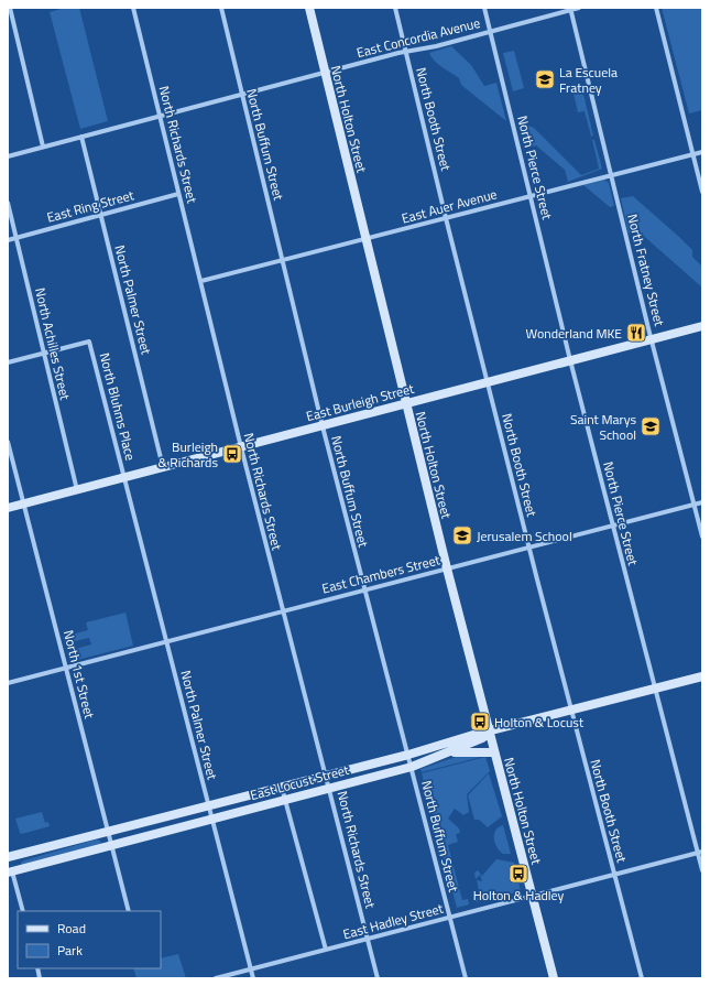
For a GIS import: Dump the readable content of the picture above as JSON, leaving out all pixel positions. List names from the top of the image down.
{
  "streets": {
    "main road": ["North Holton Street", "East Burleigh Street", "East Locust Street"],
    "street": [
      "East Concordia Avenue",
      "North Booth Street",
      "North Richards Street",
      "North Buffum Street",
      "North Pierce Street",
      "East Ring Street",
      "East Auer Avenue",
      "North Fratney Street",
      "North Palmer Street",
      "North Achilles Street",
      "North Bluhms Place",
      "East Chambers Street",
      "North 1st Street",
      "East Hadley Street"
    ]
  },
  "crossings": [
    ["East Concordia Avenue", "North Holton Street"],
    ["East Concordia Avenue", "North Booth Street"],
    ["East Concordia Avenue", "North Richards Street"],
    ["East Concordia Avenue", "North Buffum Street"],
    ["East Concordia Avenue", "North Pierce Street"],
    ["East Concordia Avenue", "North Fratney Street"],
    ["East Concordia Avenue", "North Palmer Street"],
    ["North Holton Street", "East Auer Avenue"],
    ["North Holton Street", "East Burleigh Street"],
    ["North Holton Street", "East Chambers Street"],
    ["North Holton Street", "East Locust Street"],
    ["North Holton Street", "East Hadley Street"],
    ["North Booth Street", "East Auer Avenue"],
    ["North Booth Street", "East Burleigh Street"],
    ["North Booth Street", "East Chambers Street"],
    ["North Booth Street", "East Locust Street"],
    ["North Booth Street", "East Hadley Street"],
    ["North Richards Street", "East Ring Street"],
    ["North Richards Street", "East Auer Avenue"],
    ["North Richards Street", "East Burleigh Street"],
    ["North Richards Street", "East Chambers Street"],
    ["North Richards Street", "East Locust Street"],
    ["North Richards Street", "East Hadley Street"],
    ["North Buffum Street", "East Auer Avenue"],
    ["North Buffum Street", "East Burleigh Street"],
    ["North Buffum Street", "East Chambers Street"],
    ["North Buffum Street", "East Locust Street"],
    ["North Buffum Street", "East Hadley Street"],
    ["North Pierce Street", "East Auer Avenue"],
    ["North Pierce Street", "East Burleigh Street"],
    ["North Pierce Street", "East Chambers Street"],
    ["North Pierce Street", "East Locust Street"],
    ["North Pierce Street", "East Hadley Street"],
    ["East Ring Street", "North Palmer Street"],
    ["East Ring Street", "North Achilles Street"],
    ["East Auer Avenue", "North Fratney Street"],
    ["North Fratney Street", "East Burleigh Street"],
    ["North Fratney Street", "East Chambers Street"],
    ["North Palmer Street", "East Burleigh Street"],
    ["North Palmer Street", "North Bluhms Place"],
    ["North Palmer Street", "East Chambers Street"],
    ["North Palmer Street", "East Locust Street"],
    ["North Palmer Street", "East Hadley Street"],
    ["North Achilles Street", "East Burleigh Street"],
    ["North Achilles Street", "North Bluhms Place"],
    ["East Burleigh Street", "North Bluhms Place"],
    ["East Burleigh Street", "North 1st Street"],
    ["East Chambers Street", "North 1st Street"],
    ["North 1st Street", "East Locust Street"]
  ],
  "places": {
    "school or university": ["La Escuela Fratney", "Saint Marys School", "Jerusalem School"],
    "restaurant": ["Wonderland MKE"],
    "bus stop": ["Burleigh & Richards", "Holton & Locust", "Holton & Hadley"]
  },
  "legend": ["Road", "Park"]
}
